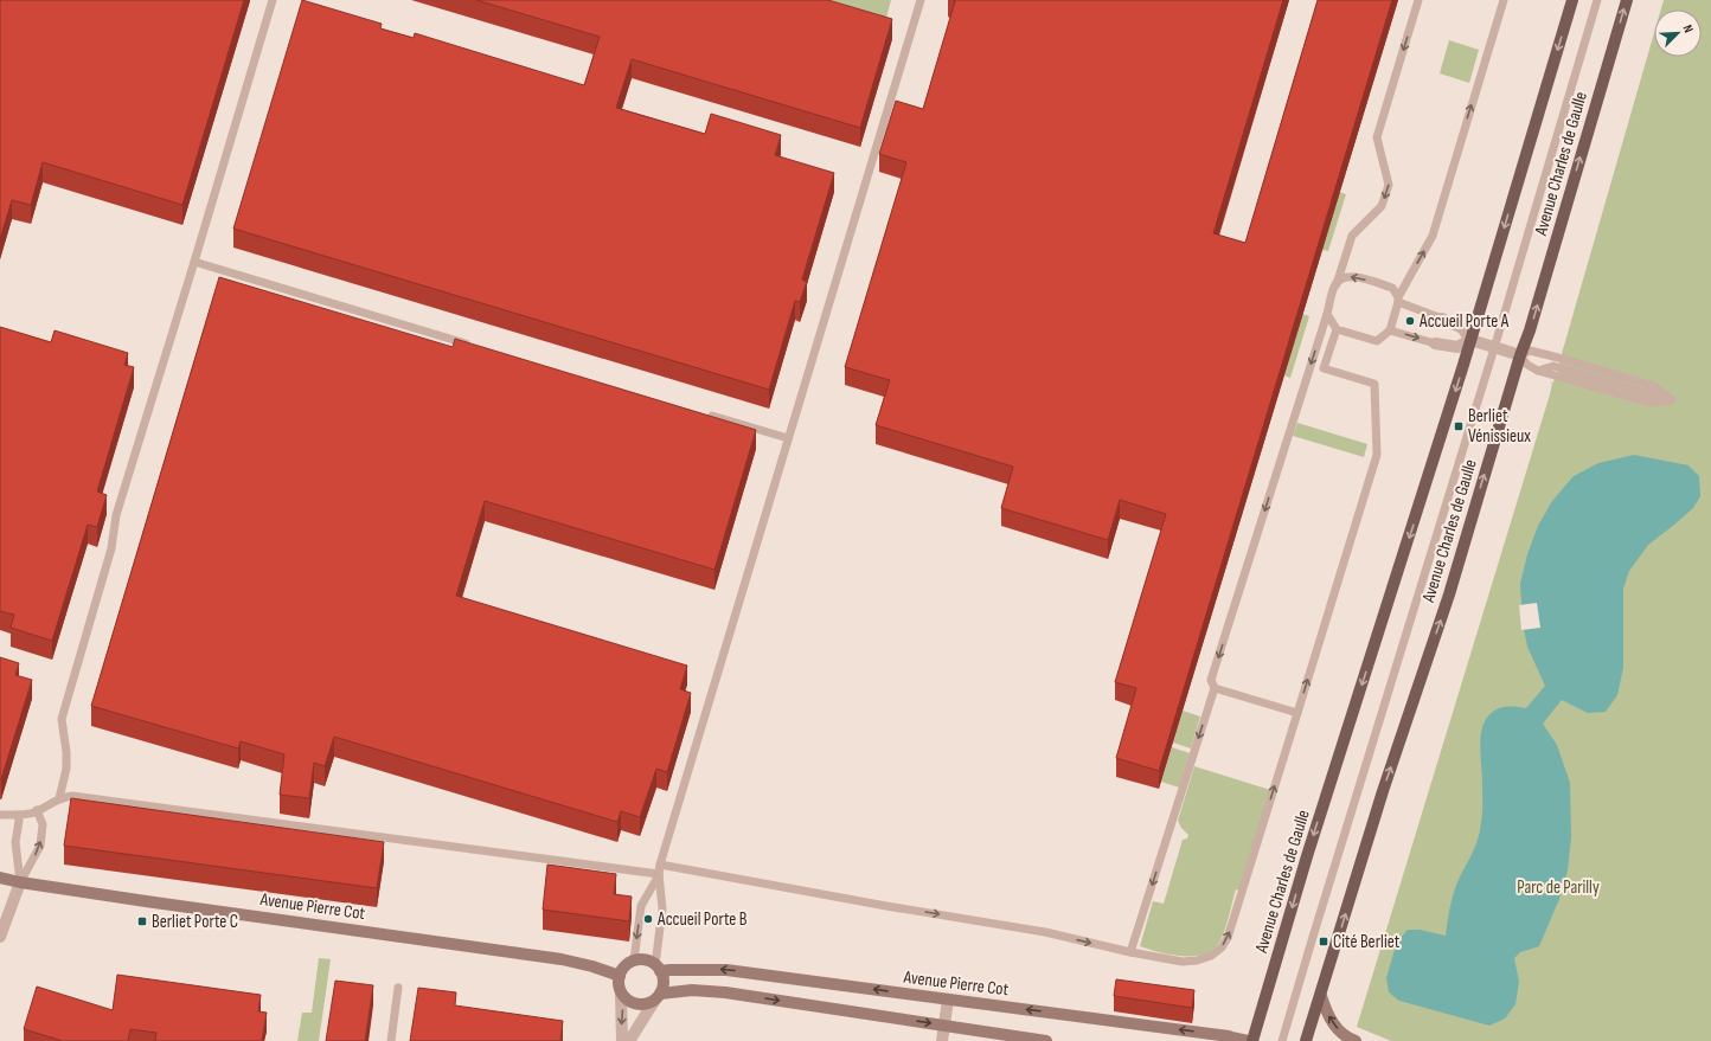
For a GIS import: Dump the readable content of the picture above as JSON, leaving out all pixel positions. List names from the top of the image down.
{
  "streets": {
    "main road": ["Avenue Charles de Gaulle"],
    "street": ["Avenue Pierre Cot"]
  },
  "parks": ["Parc de Parilly"],
  "places": {
    "other": ["Accueil Porte A", "Accueil Porte B"],
    "transit": ["Berliet Vénissieux", "Berliet Porte C", "Cité Berliet"]
  },
  "north": "top right"
}
